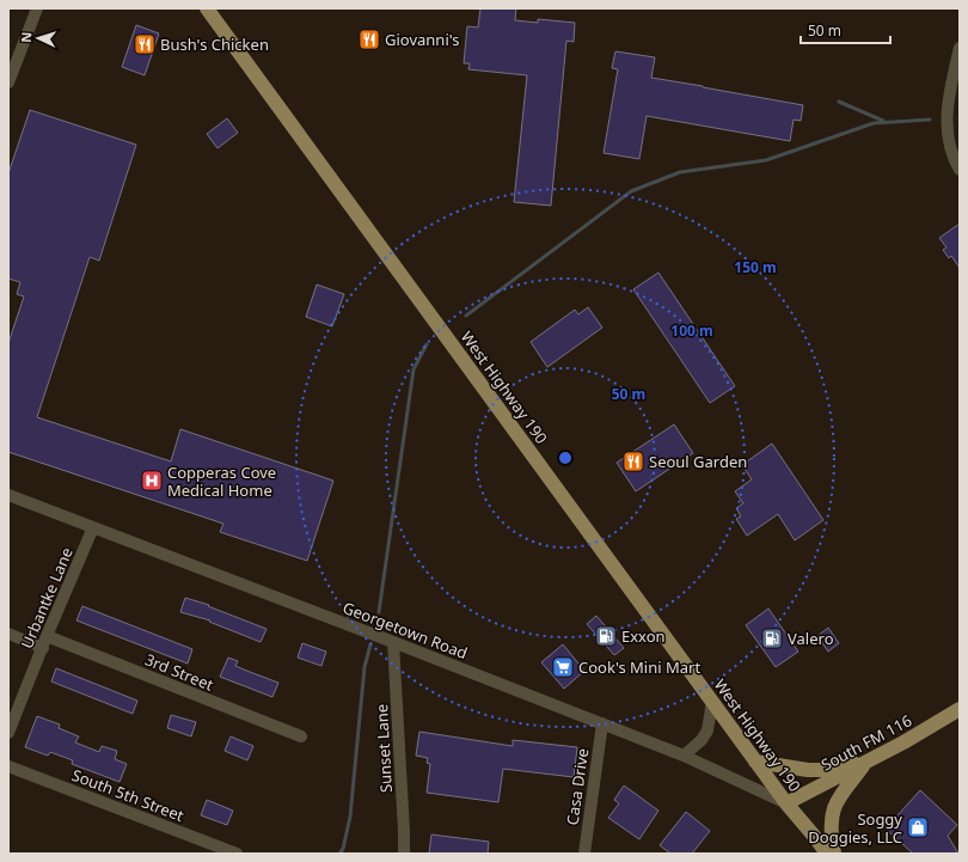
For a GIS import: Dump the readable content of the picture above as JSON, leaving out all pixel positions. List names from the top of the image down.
{
  "streets": {
    "main road": ["West Highway 190", "South FM 116"],
    "street": [
      "Urbantke Lane",
      "Georgetown Road",
      "3rd Street",
      "Sunset Lane",
      "Casa Drive",
      "South 5th Street"
    ]
  },
  "crossings": [
    ["West Highway 190", "Georgetown Road"],
    ["West Highway 190", "South FM 116"],
    ["Urbantke Lane", "Georgetown Road"],
    ["Urbantke Lane", "3rd Street"],
    ["Georgetown Road", "South FM 116"],
    ["Georgetown Road", "Sunset Lane"],
    ["Georgetown Road", "Casa Drive"]
  ],
  "places": {
    "restaurant": ["Giovanni's", "Bush's Chicken", "Seoul Garden"],
    "hospital": ["Copperas Cove Medical Home"],
    "fuel station": ["Exxon", "Valero"],
    "supermarket": ["Cook's Mini Mart"],
    "shop": ["Soggy Doggies, LLC"]
  },
  "scale_bar": "50 m",
  "north": "left",
  "rings": ["150 m", "100 m", "50 m"]
}
